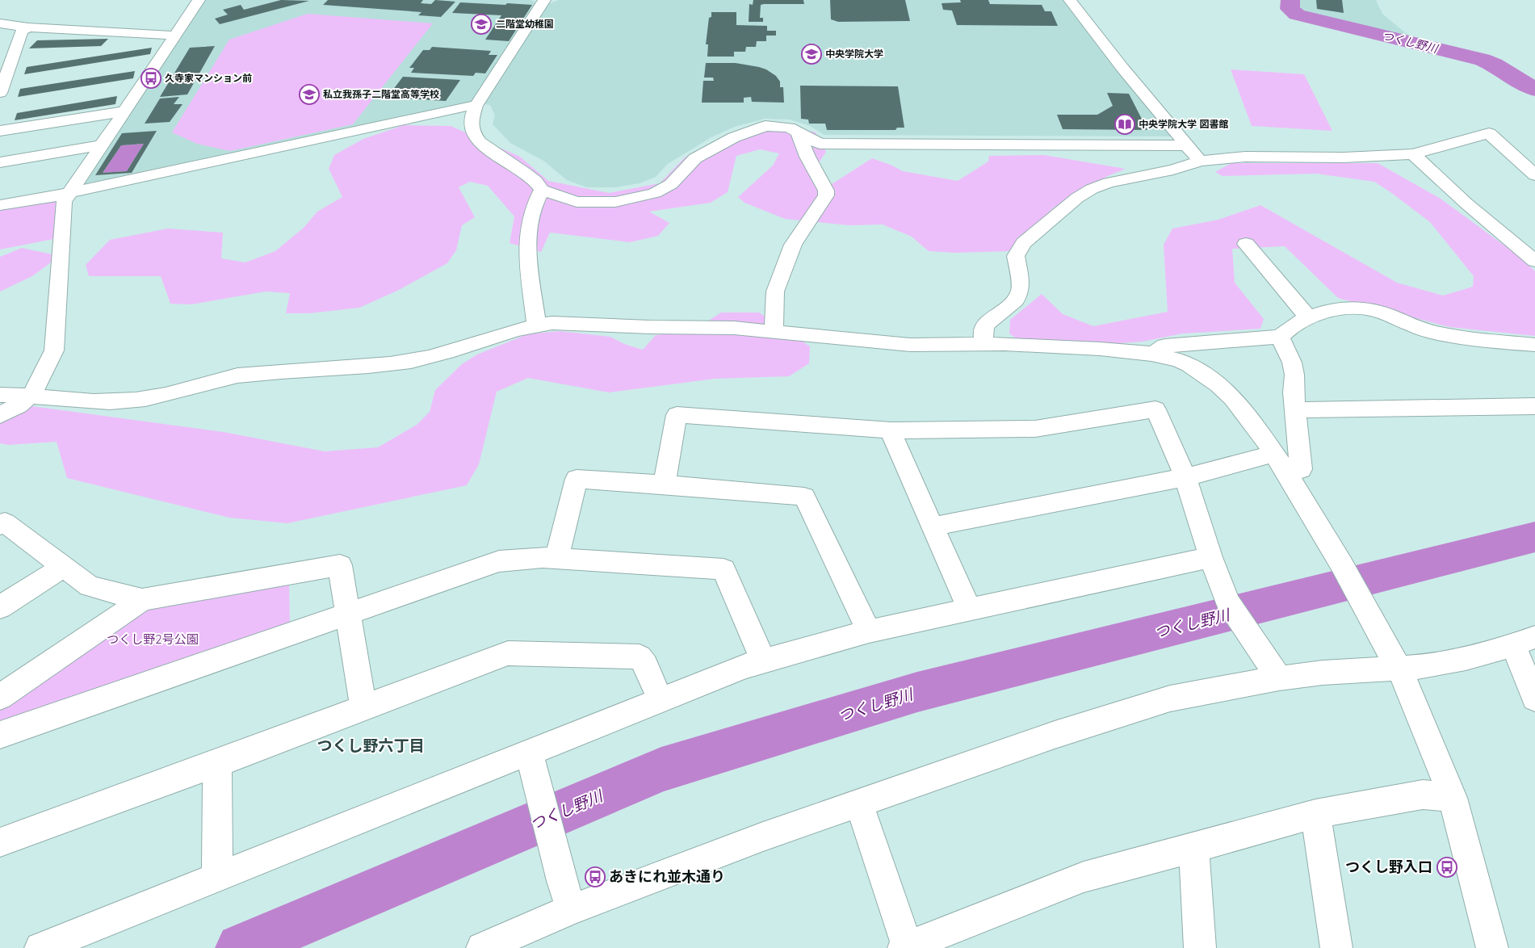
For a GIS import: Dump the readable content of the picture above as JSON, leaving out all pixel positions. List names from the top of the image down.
{
  "districts": ["つくし野六丁目"],
  "water": ["つくし野川"],
  "parks": ["つくし野2号公園"],
  "places": {
    "school or university": ["二階堂幼稚園", "中央学院大学", "私立我孫子二階堂高等学校"],
    "bus stop": ["久寺家マンション前", "つくし野入口", "あきにれ並木通り"],
    "library": ["中央学院大学 図書館"]
  }
}
